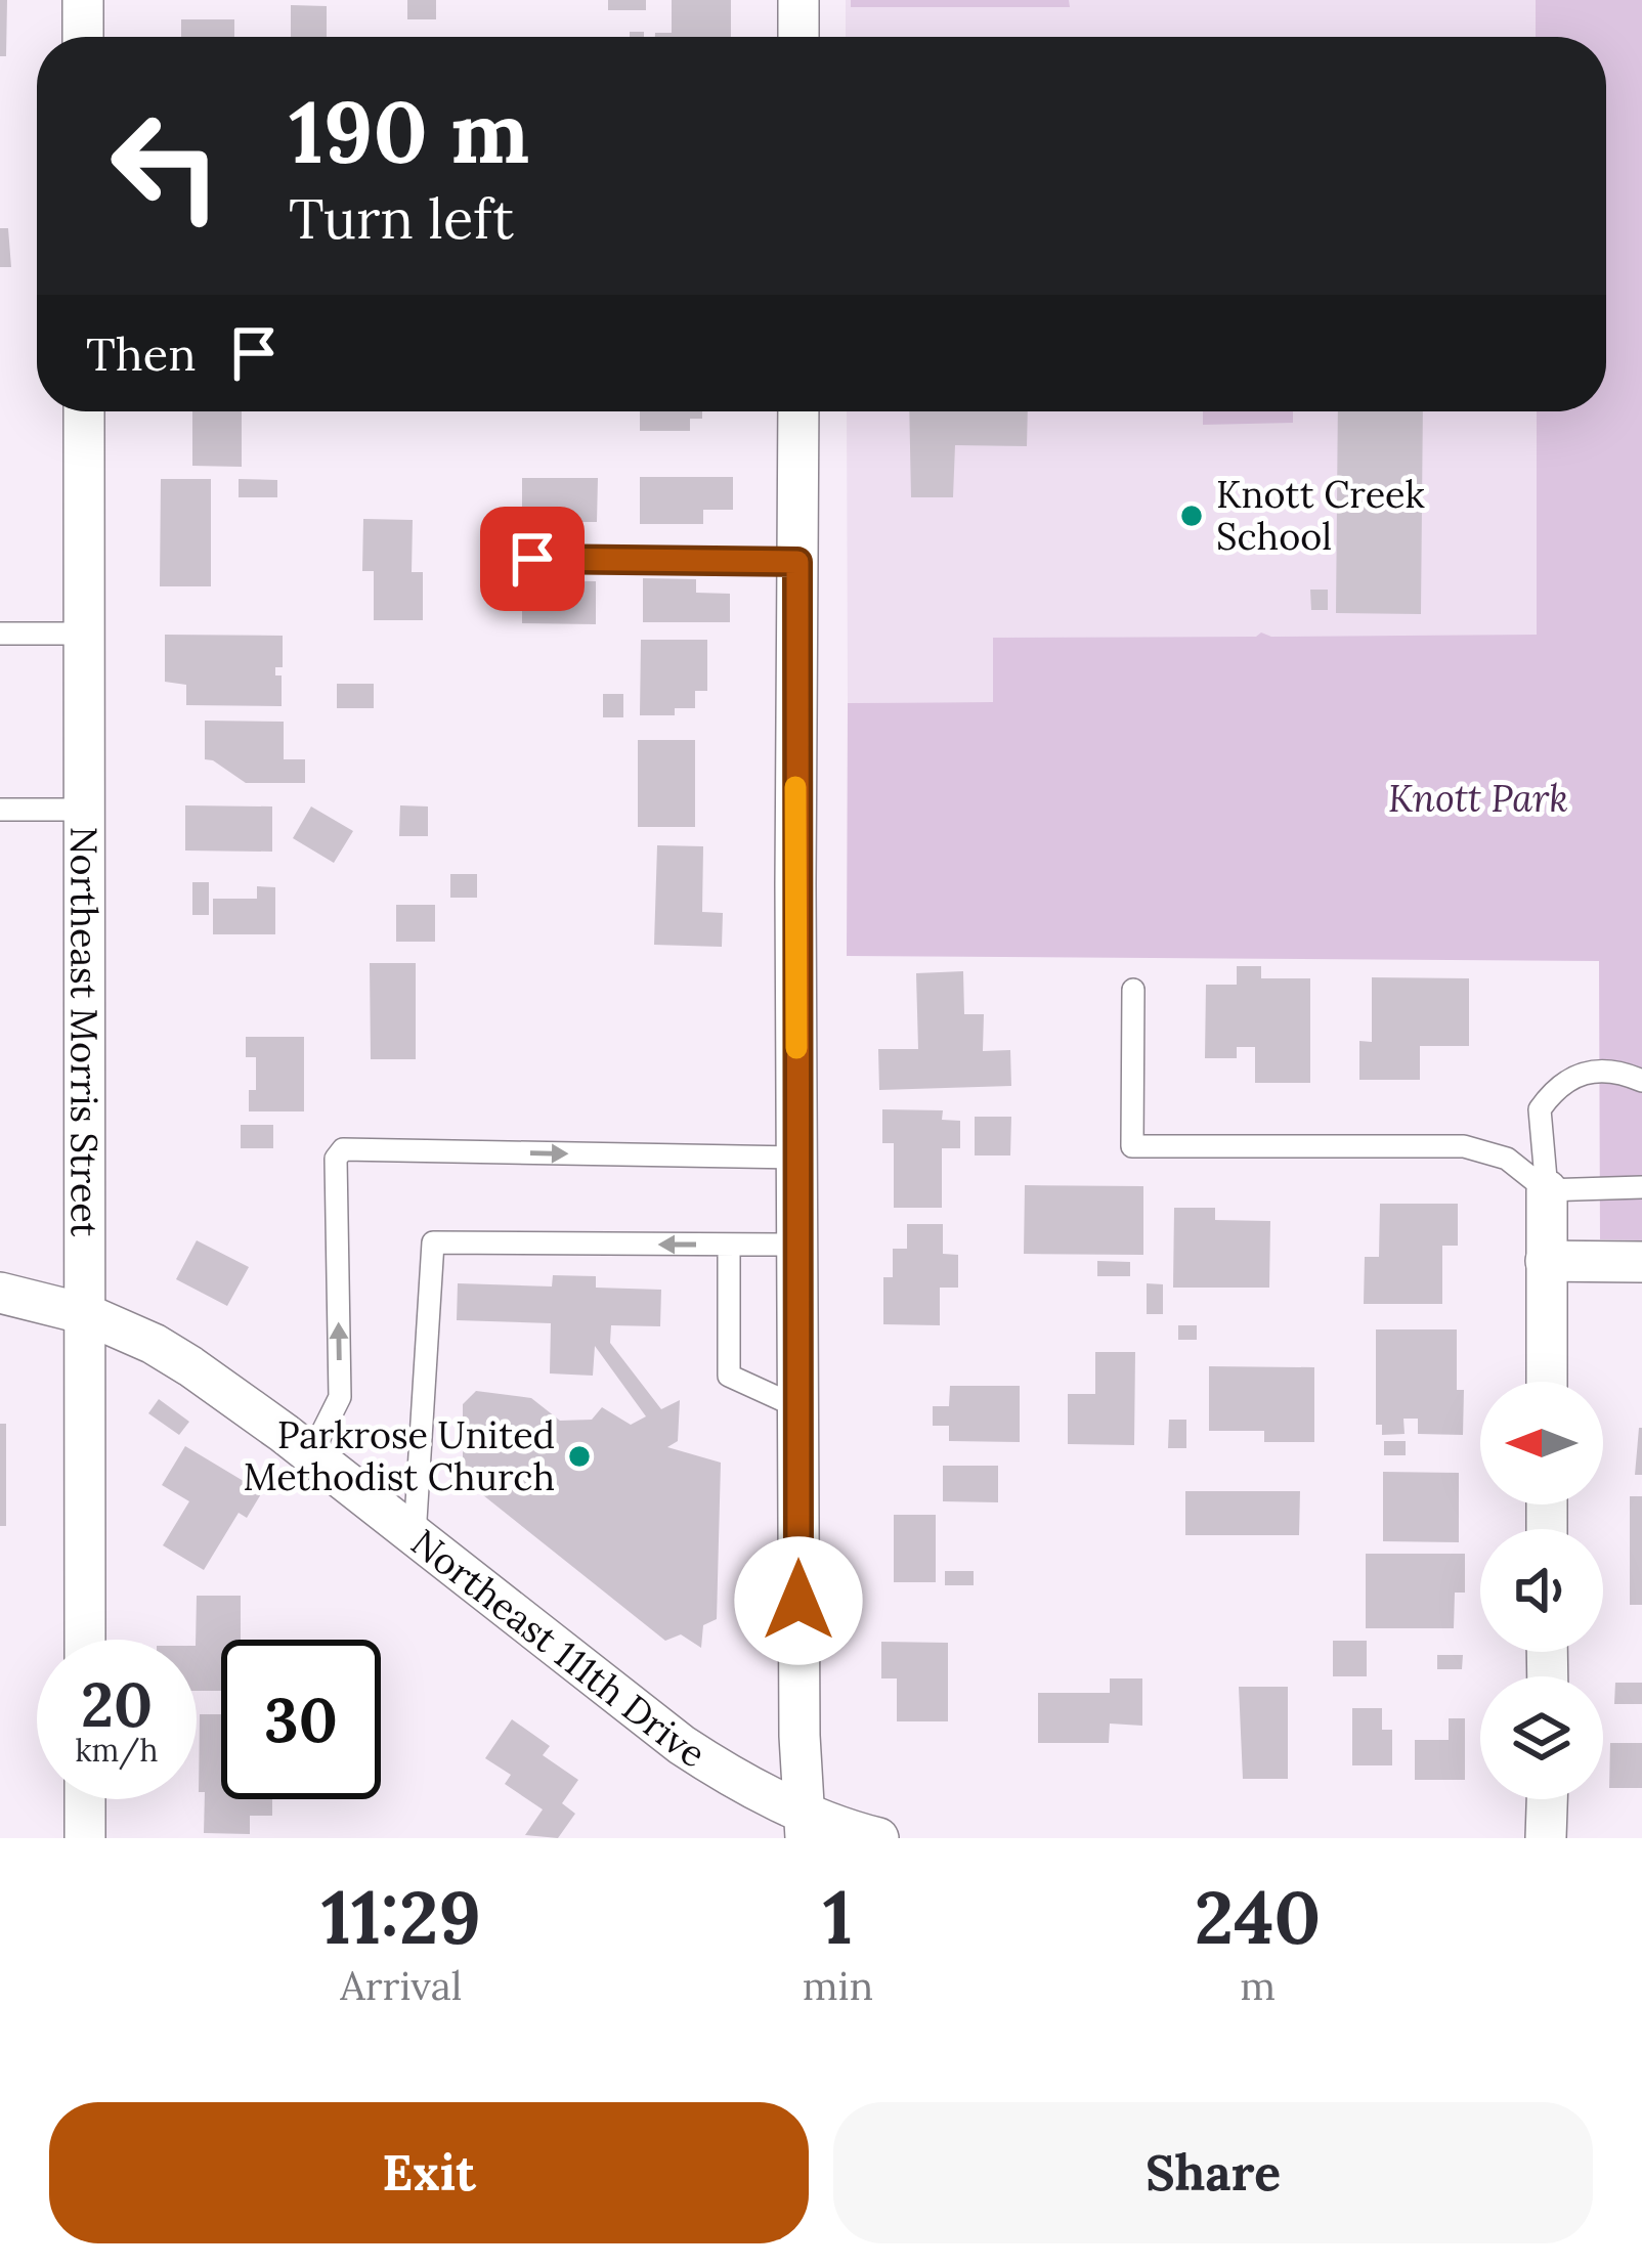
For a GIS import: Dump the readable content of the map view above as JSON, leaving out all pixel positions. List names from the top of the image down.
{
  "streets": {
    "street": ["Northeast Morris Street", "Northeast 111th Drive"]
  },
  "crossings": [
    ["Northeast Morris Street", "Northeast 111th Drive"]
  ],
  "parks": ["Knott Park"],
  "places": ["Knott Creek School", "Parkrose United Methodist Church"],
  "north": "left",
  "page": {
    "turn": ["190 m", "Turn left"],
    "then": "Then",
    "speed": "20 km/h",
    "limit": "30",
    "eta": [
      "11:29",
      "Arrival",
      "1",
      "min",
      "240",
      "m"
    ],
    "buttons": ["Exit", "Share"]
  }
}
